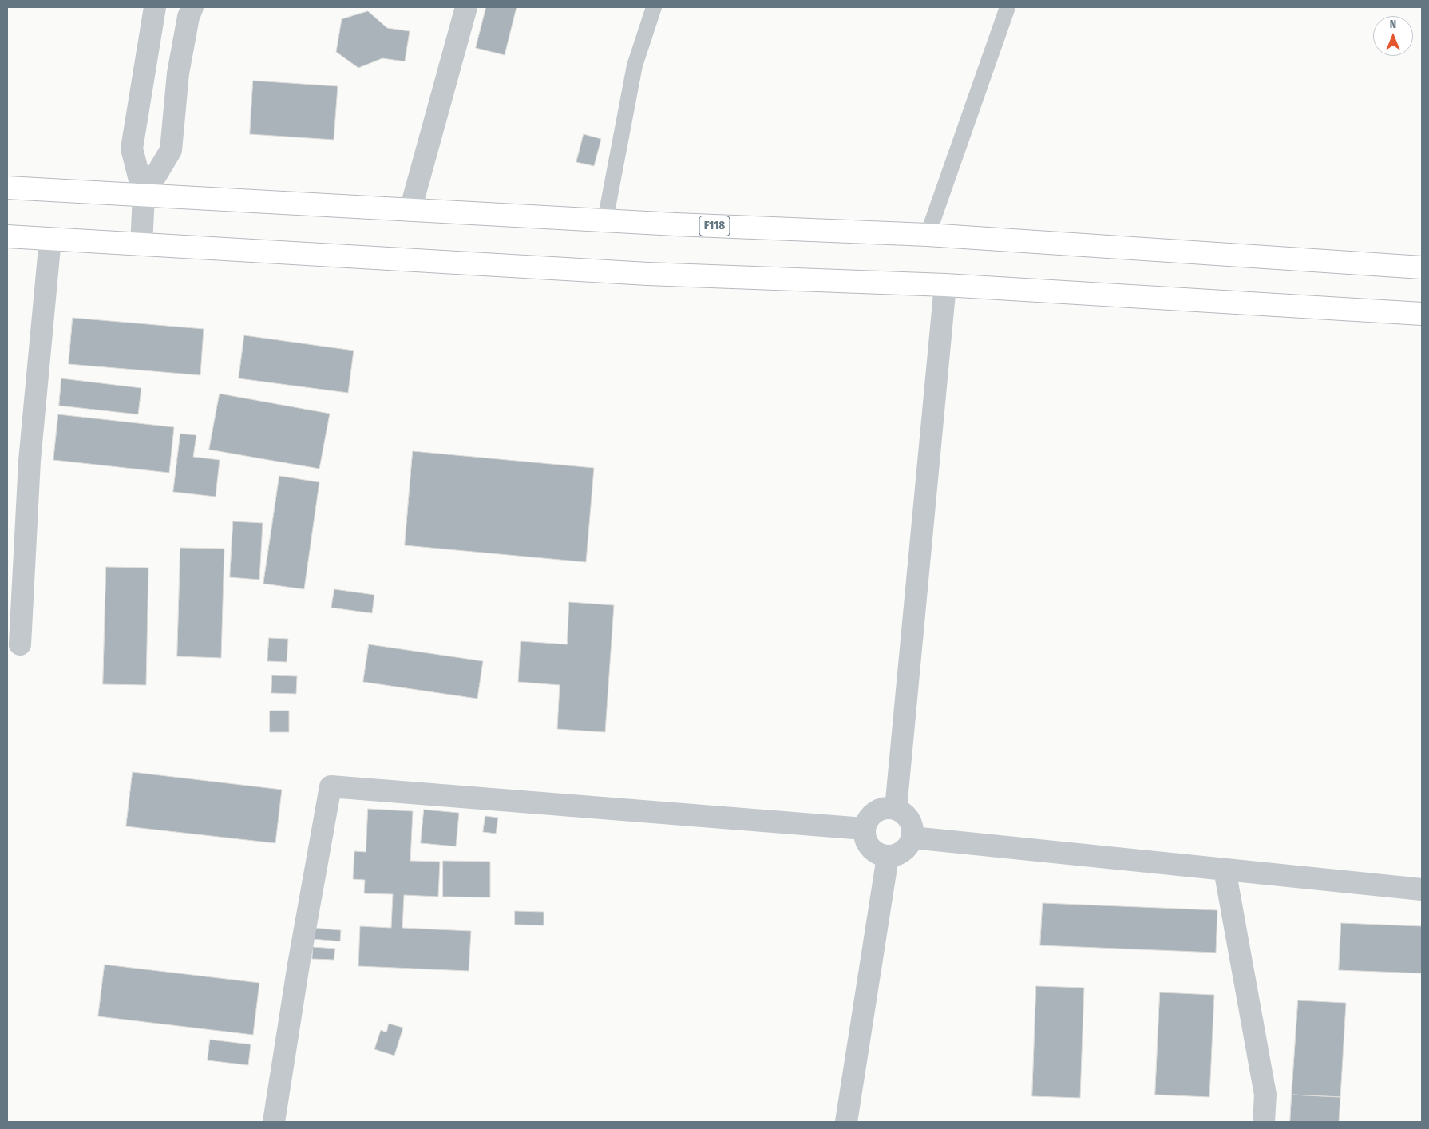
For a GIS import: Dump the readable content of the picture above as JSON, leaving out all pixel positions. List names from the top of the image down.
{
  "streets": {
    "main road": ["F118"]
  },
  "north": "top"
}
